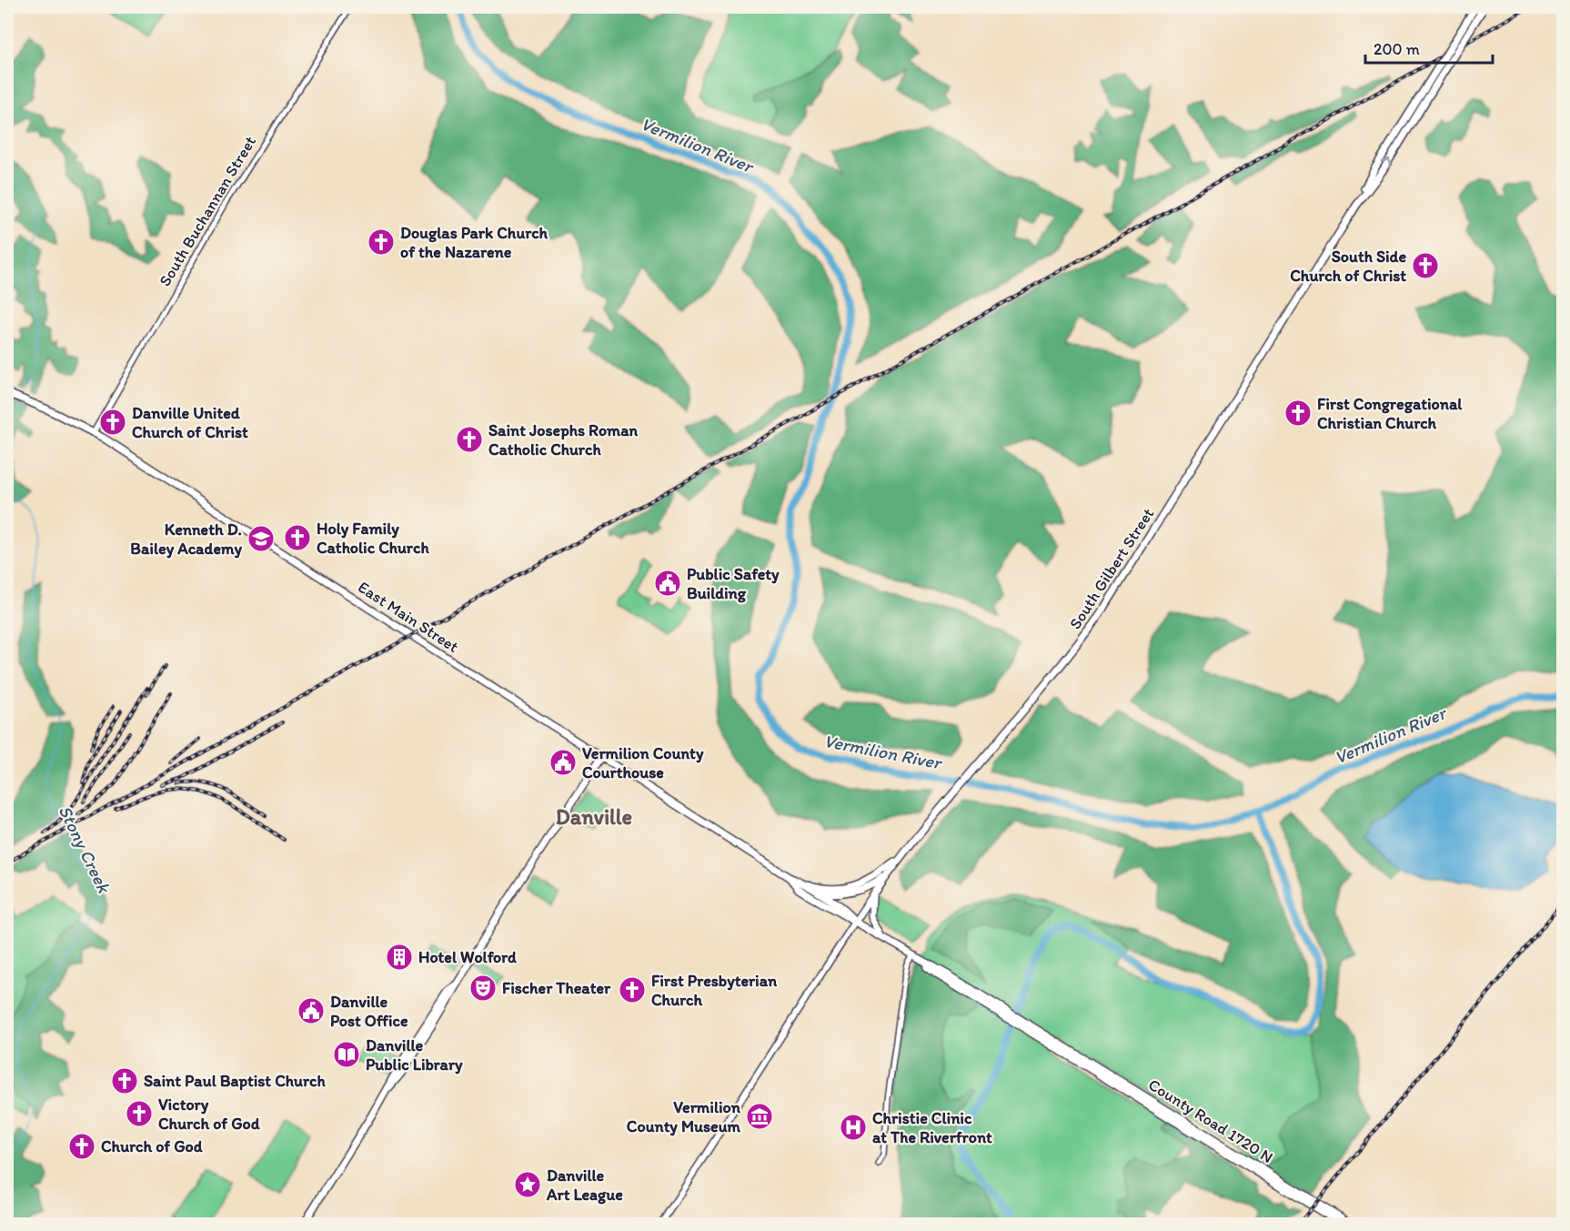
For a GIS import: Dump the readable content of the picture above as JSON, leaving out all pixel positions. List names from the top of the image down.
{
  "streets": {
    "main road": ["South Gilbert Street", "East Main Street", "County Road 1720 N"],
    "street": ["South Buchannan Street"]
  },
  "crossings": [
    ["South Buchannan Street", "East Main Street"],
    ["South Gilbert Street", "East Main Street"]
  ],
  "districts": ["Danville"],
  "water": ["Vermilion River", "Stony Creek"],
  "places": {
    "church": [
      "Douglas Park Church of the Nazarene",
      "South Side Church of Christ",
      "First Congregational Christian Church",
      "Danville United Church of Christ",
      "Saint Josephs Roman Catholic Church",
      "Holy Family Catholic Church",
      "First Presbyterian Church",
      "Saint Paul Baptist Church",
      "Victory Church of God",
      "Church of God"
    ],
    "school or university": ["Kenneth D. Bailey Academy"],
    "public building": ["Public Safety Building", "Vermilion County Courthouse", "Danville Post Office"],
    "building": ["Hotel Wolford"],
    "theatre": ["Fischer Theater"],
    "library": ["Danville Public Library"],
    "museum": ["Vermilion County Museum"],
    "hospital": ["Christie Clinic at The Riverfront"],
    "place": ["Danville Art League"]
  },
  "scale_bar": "200 m"
}
